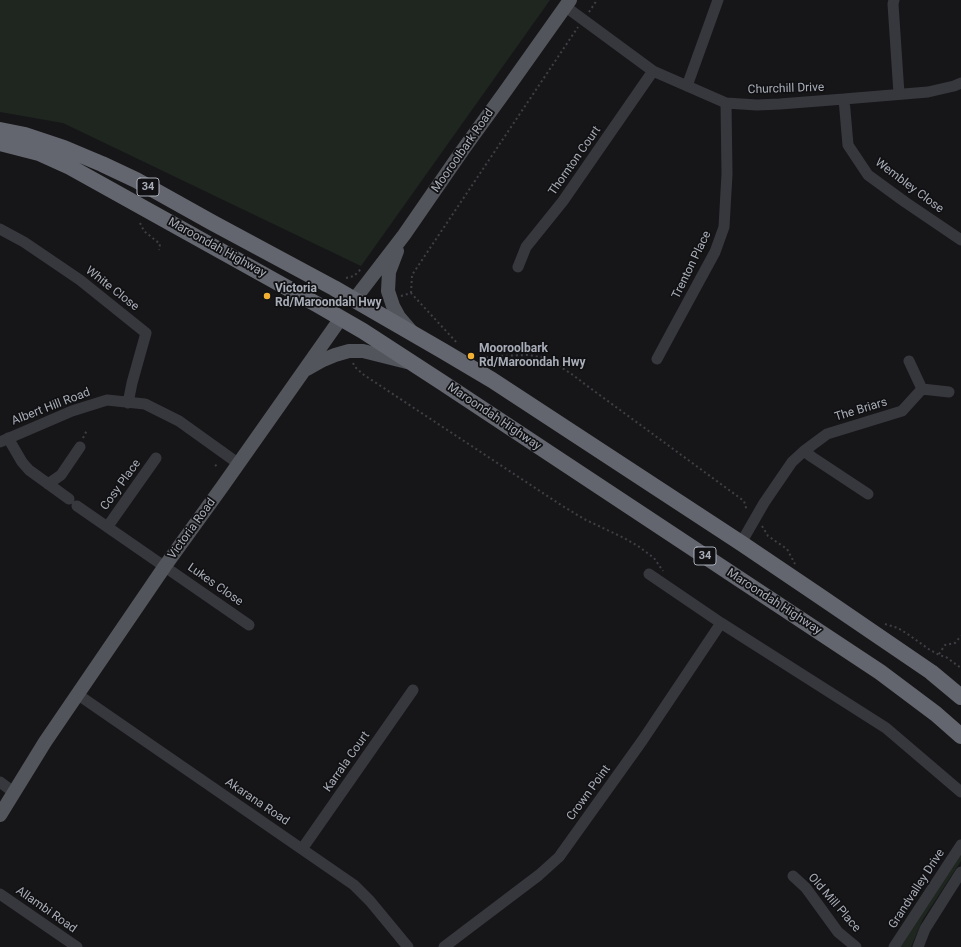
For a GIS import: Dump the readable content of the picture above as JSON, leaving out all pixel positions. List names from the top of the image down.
{
  "streets": {
    "highway": ["34", "Maroondah Highway"],
    "main road": ["Mooroolbark Road", "Victoria Road"],
    "street": [
      "Churchill Drive",
      "Thornton Court",
      "Wembley Close",
      "Trenton Place",
      "White Close",
      "Albert Hill Road",
      "The Briars",
      "Cosy Place",
      "Lukes Close",
      "Karrala Court",
      "Crown Point",
      "Akarana Road",
      "Grandvalley Drive",
      "Old Mill Place",
      "Allambi Road"
    ]
  },
  "crossings": [
    ["Churchill Drive", "Mooroolbark Road"],
    ["Churchill Drive", "Thornton Court"],
    ["Churchill Drive", "Wembley Close"],
    ["Churchill Drive", "Trenton Place"],
    ["Mooroolbark Road", "Maroondah Highway"],
    ["Maroondah Highway", "The Briars"],
    ["Maroondah Highway", "Victoria Road"],
    ["White Close", "Albert Hill Road"],
    ["Albert Hill Road", "Cosy Place"],
    ["Albert Hill Road", "Victoria Road"],
    ["Cosy Place", "Victoria Road"],
    ["Cosy Place", "Lukes Close"],
    ["Victoria Road", "Lukes Close"],
    ["Victoria Road", "Akarana Road"],
    ["Karrala Court", "Akarana Road"]
  ],
  "places": ["Victoria Rd/Maroondah Hwy", "Mooroolbark Rd/Maroondah Hwy"]
}
